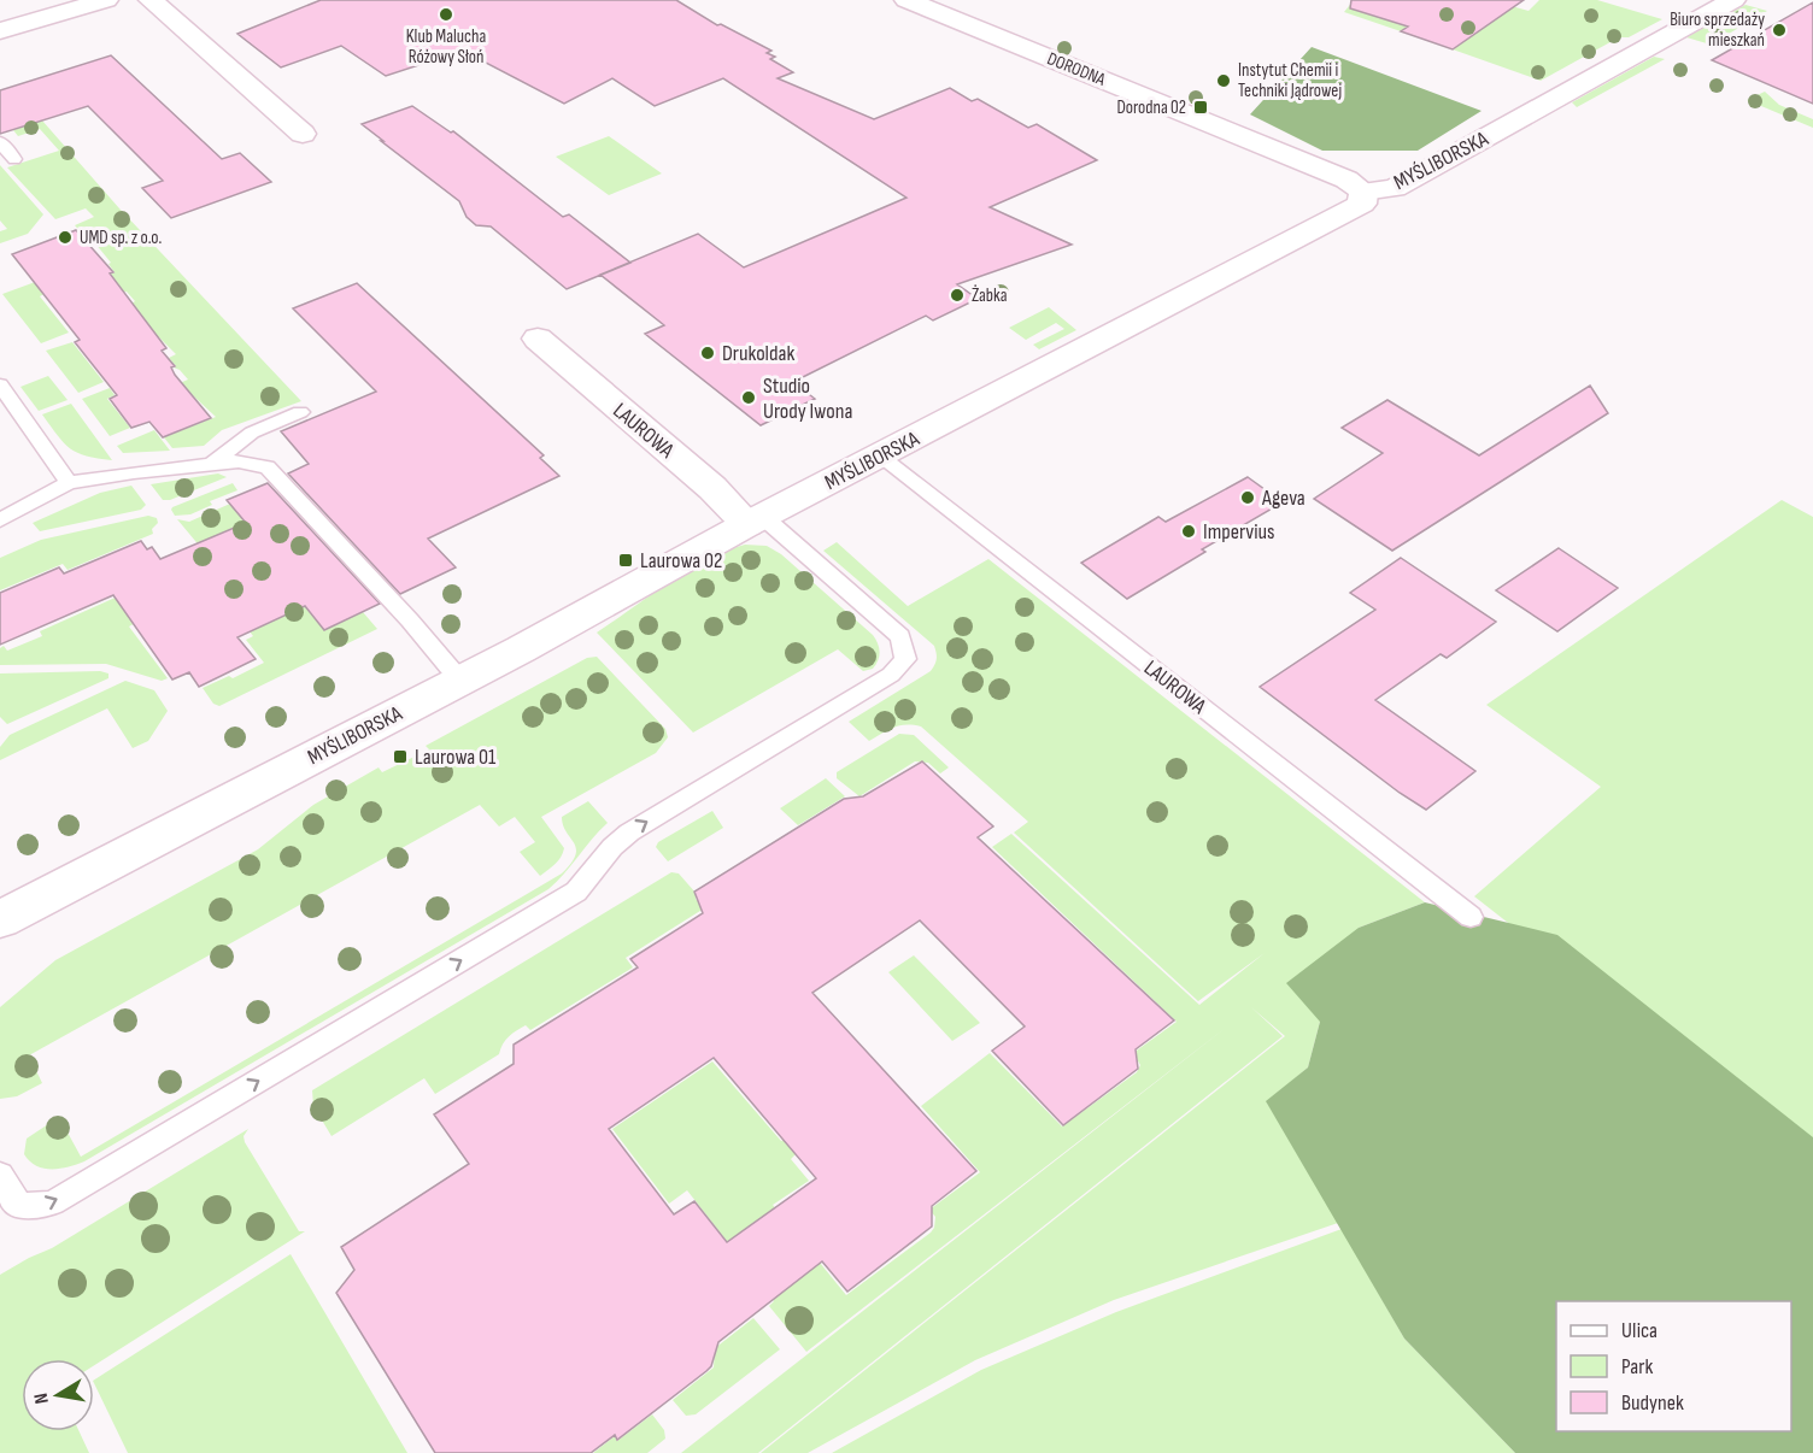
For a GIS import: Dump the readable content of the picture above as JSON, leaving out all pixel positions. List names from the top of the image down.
{
  "streets": {
    "street": ["DORODNA", "MYŚLIBORSKA", "LAUROWA"]
  },
  "crossings": [
    ["DORODNA", "MYŚLIBORSKA"],
    ["MYŚLIBORSKA", "LAUROWA"]
  ],
  "places": {
    "other": [
      "Klub Malucha Różowy Słoń",
      "Biuro sprzedaży mieszkań",
      "Instytut Chemii i Techniki Jądrowej",
      "UMD sp. z o.o.",
      "Żabka",
      "Drukoldak",
      "Studio Urody Iwona",
      "Ageva",
      "Impervius"
    ],
    "transit": ["Dorodna 02", "Laurowa 02", "Laurowa 01"]
  },
  "legend": ["Ulica", "Park", "Budynek"],
  "north": "left"
}
